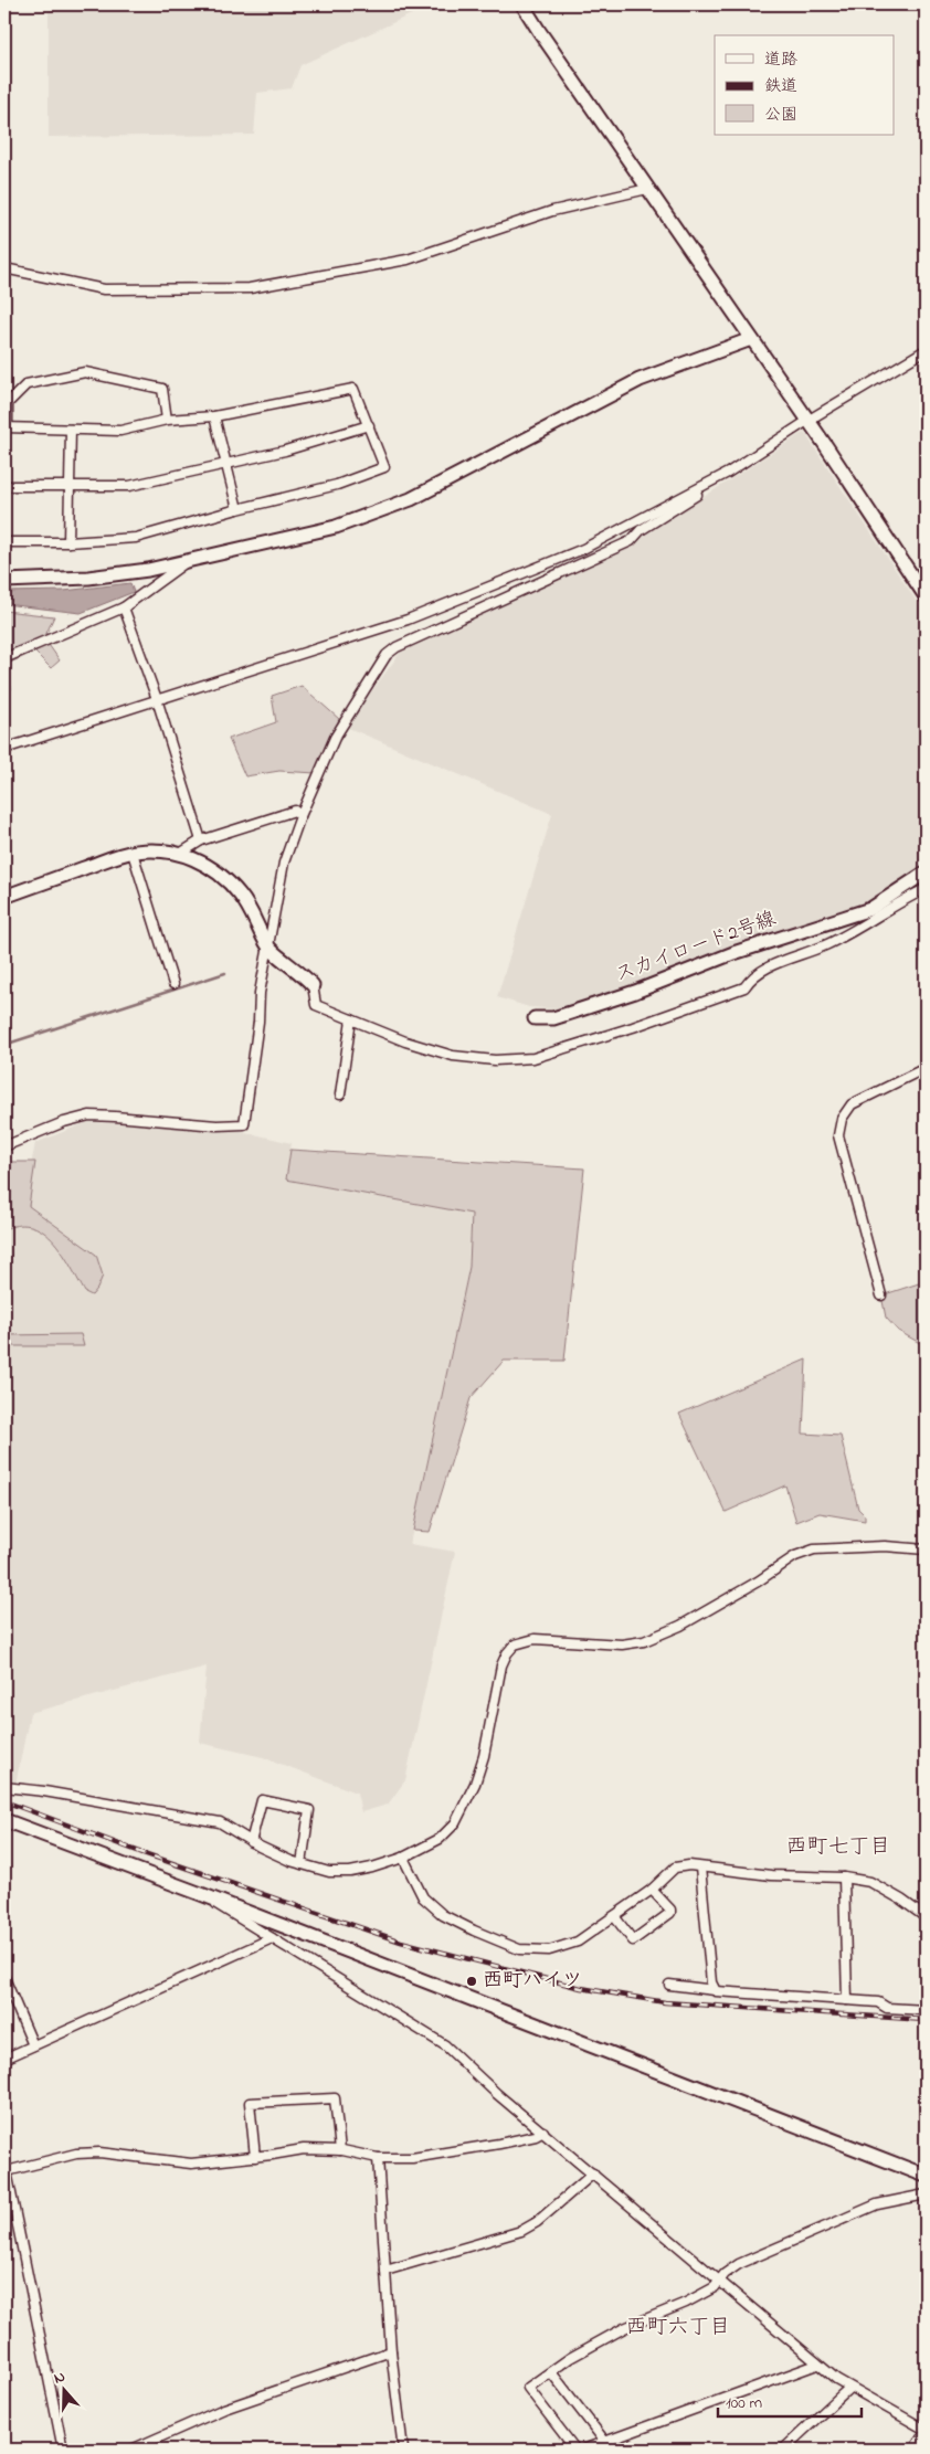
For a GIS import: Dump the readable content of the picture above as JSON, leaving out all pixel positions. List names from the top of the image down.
{
  "streets": {
    "street": ["スカイロード2号線"]
  },
  "districts": ["西町七丁目", "西町六丁目"],
  "places": ["西町ハイツ"],
  "legend": ["道路", "鉄道", "公園"],
  "scale_bar": "100 m",
  "north": "top"
}
